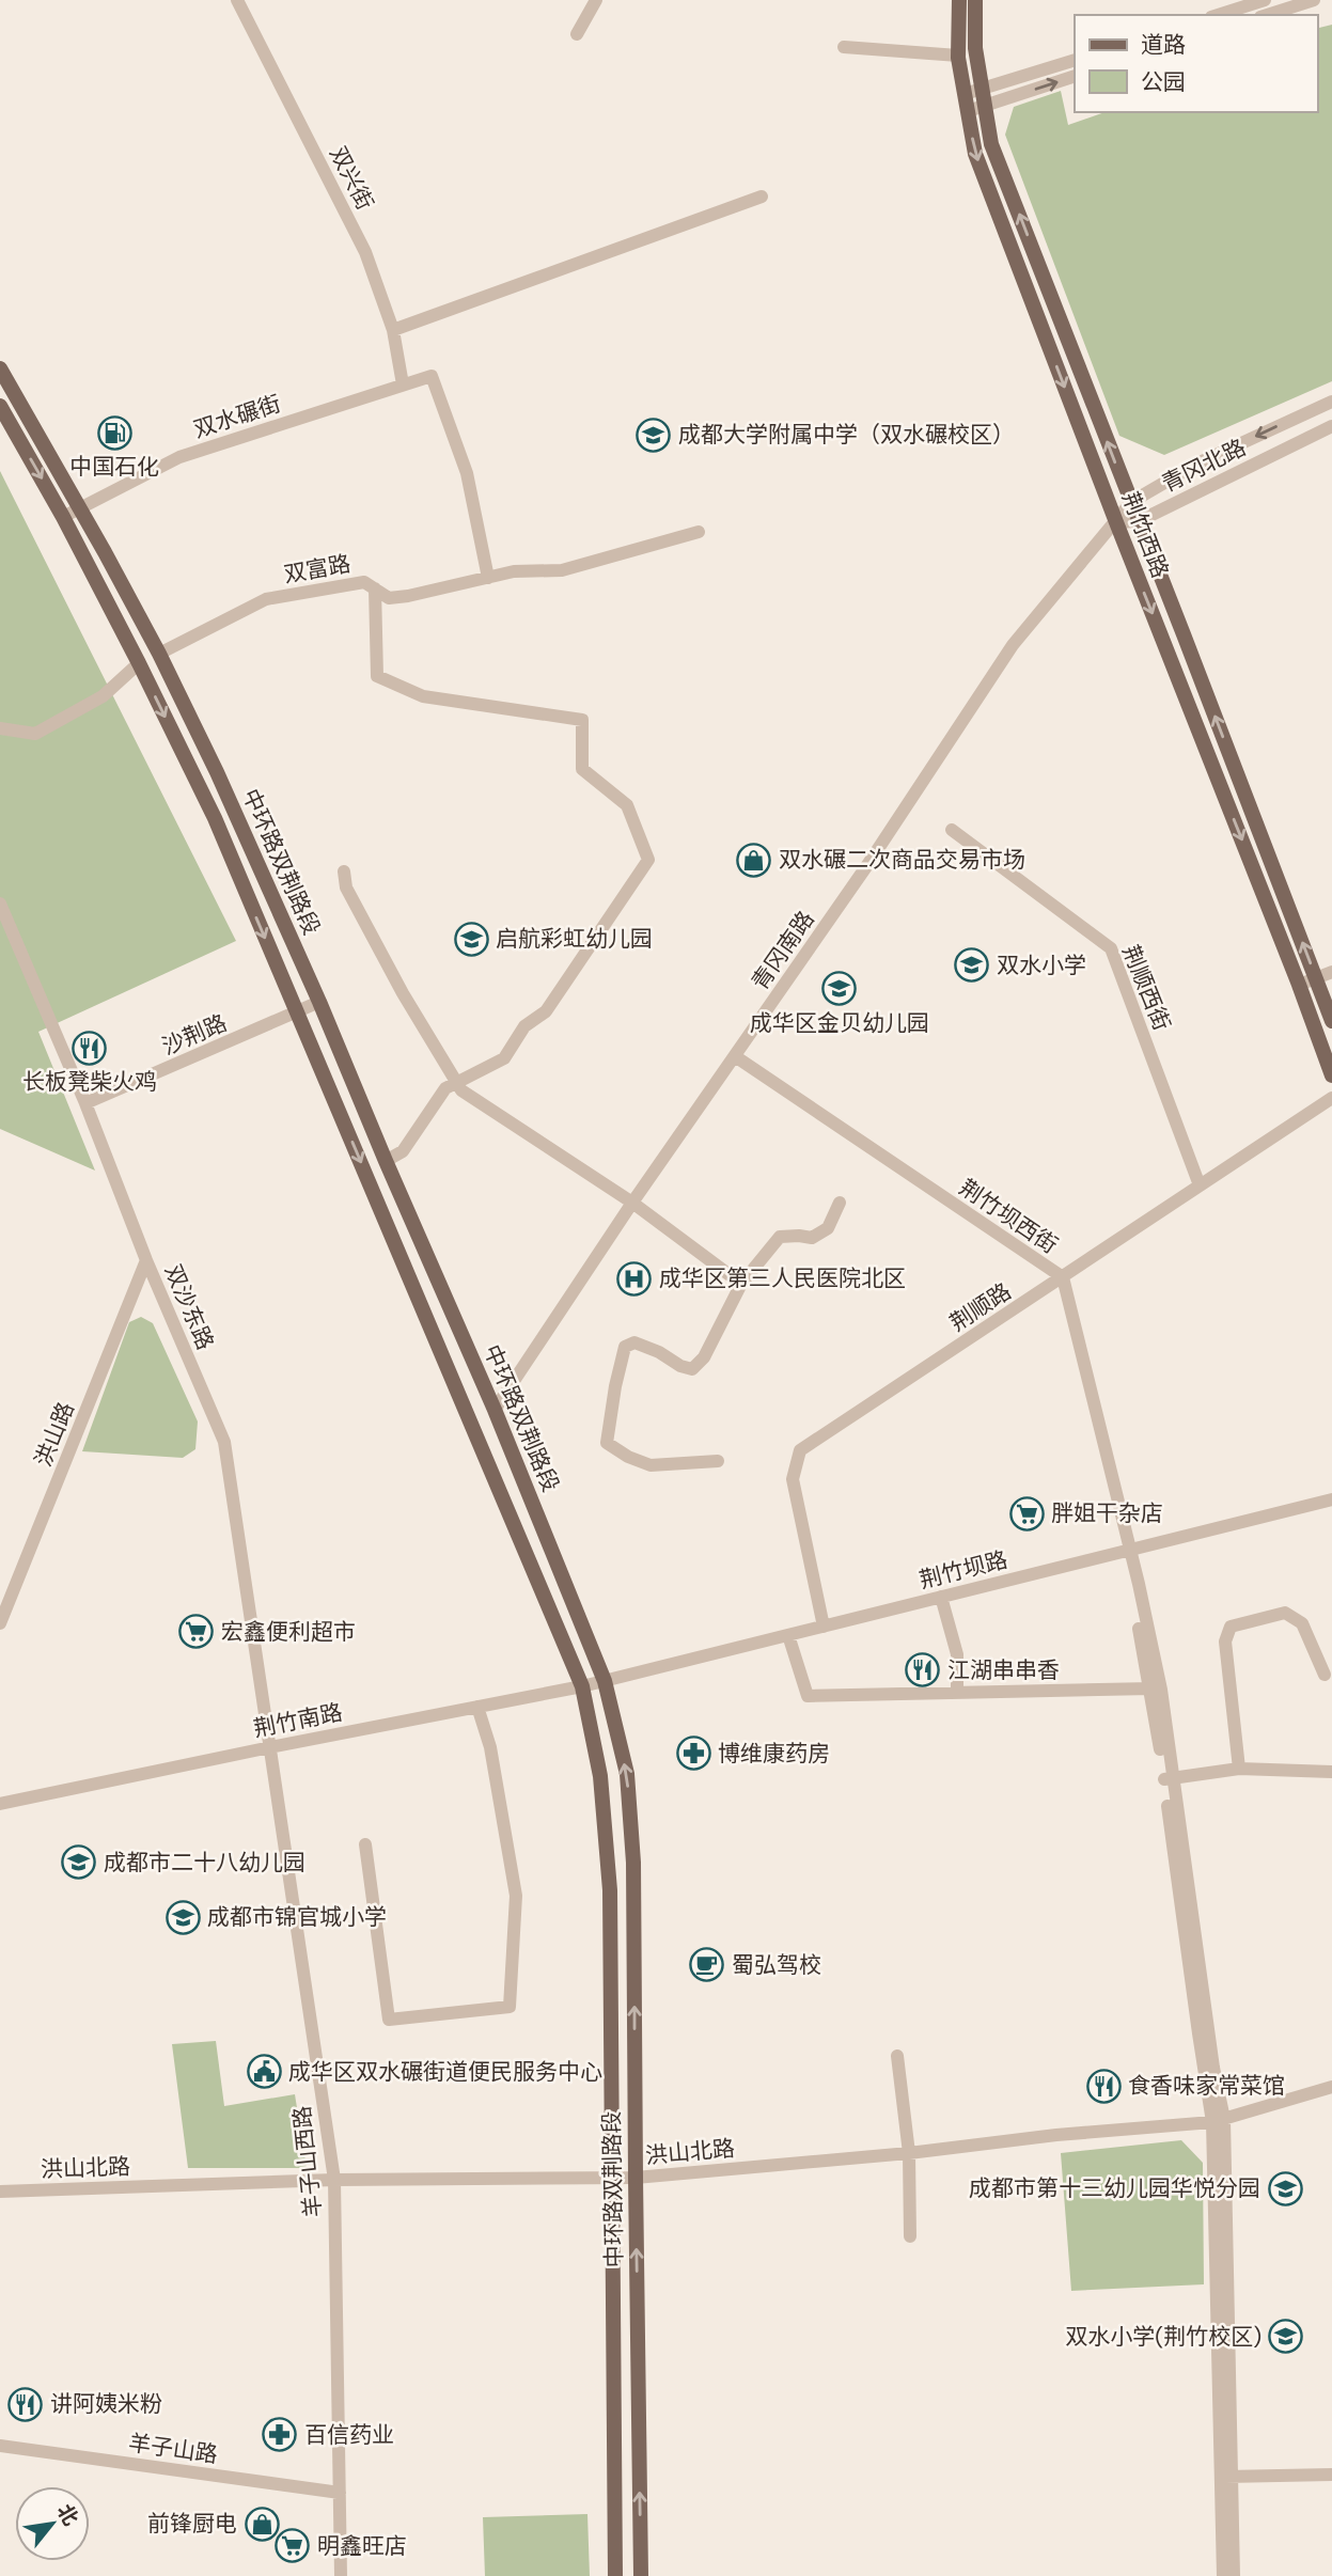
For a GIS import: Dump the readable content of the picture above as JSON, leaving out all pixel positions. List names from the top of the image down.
{
  "streets": {
    "main road": ["荆竹西路", "中环路双荆路段"],
    "street": [
      "双兴街",
      "双水碾街",
      "青冈北路",
      "双富路",
      "青冈南路",
      "荆顺西街",
      "沙荆路",
      "荆竹坝西街",
      "双沙东路",
      "荆顺路",
      "洪山路",
      "荆竹坝路",
      "荆竹南路",
      "洪山北路",
      "羊子山西路",
      "羊子山路"
    ]
  },
  "crossings": [
    ["双兴街", "双水碾街"],
    ["双水碾街", "双富路"],
    ["双水碾街", "中环路双荆路段"],
    ["青冈北路", "荆竹西路"],
    ["青冈北路", "青冈南路"],
    ["荆竹西路", "青冈南路"],
    ["双富路", "中环路双荆路段"],
    ["中环路双荆路段", "青冈南路"],
    ["中环路双荆路段", "沙荆路"],
    ["中环路双荆路段", "荆竹坝路"],
    ["中环路双荆路段", "荆竹南路"],
    ["中环路双荆路段", "洪山北路"],
    ["青冈南路", "荆竹坝西街"],
    ["荆顺西街", "荆顺路"],
    ["沙荆路", "双沙东路"],
    ["荆竹坝西街", "荆顺路"],
    ["荆竹坝西街", "荆竹坝路"],
    ["双沙东路", "洪山路"],
    ["双沙东路", "荆竹南路"],
    ["双沙东路", "羊子山西路"],
    ["荆顺路", "荆竹坝路"],
    ["荆竹坝路", "荆竹南路"],
    ["荆竹南路", "羊子山西路"],
    ["洪山北路", "羊子山西路"],
    ["羊子山西路", "羊子山路"]
  ],
  "places": {
    "fuel station": ["中国石化"],
    "school or university": [
      "成都大学附属中学（双水碾校区）",
      "启航彩虹幼儿园",
      "双水小学",
      "成华区金贝幼儿园",
      "成都市二十八幼儿园",
      "成都市锦官城小学",
      "成都市第十三幼儿园华悦分园",
      "双水小学(荆竹校区)"
    ],
    "shop": ["双水碾二次商品交易市场", "前锋厨电"],
    "restaurant": [
      "长板凳柴火鸡",
      "江湖串串香",
      "食香味家常菜馆",
      "讲阿姨米粉"
    ],
    "hospital": ["成华区第三人民医院北区"],
    "supermarket": ["胖姐干杂店", "宏鑫便利超市", "明鑫旺店"],
    "pharmacy": ["博维康药房", "百信药业"],
    "cafe": ["蜀弘驾校"],
    "public building": ["成华区双水碾街道便民服务中心"]
  },
  "legend": ["道路", "公园"],
  "north": "top right"
}
